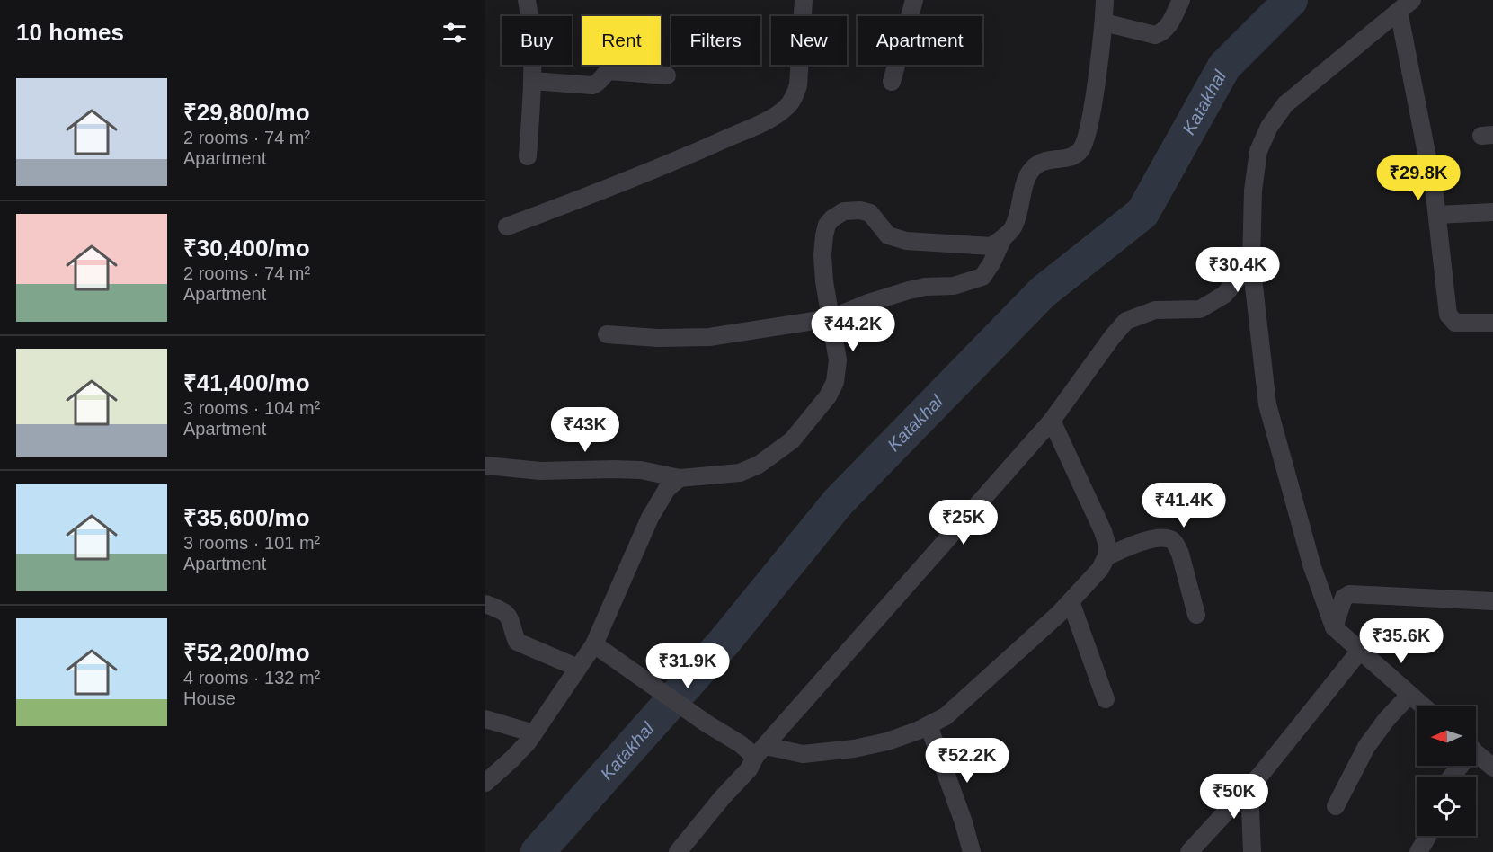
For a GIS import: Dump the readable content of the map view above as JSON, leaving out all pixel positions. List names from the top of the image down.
{
  "water": ["Katakhal"],
  "north": "left",
  "page": {
    "heading": "10 homes",
    "chip": [
      "Buy",
      "Rent",
      "Filters",
      "New",
      "Apartment"
    ],
    "list": [
      {
        "name": "₹29,800/mo",
        "note": "2 rooms · 74 m² · Apartment"
      },
      {
        "name": "₹30,400/mo",
        "note": "2 rooms · 74 m² · Apartment"
      },
      {
        "name": "₹41,400/mo",
        "note": "3 rooms · 104 m² · Apartment"
      },
      {
        "name": "₹35,600/mo",
        "note": "3 rooms · 101 m² · Apartment"
      },
      {
        "name": "₹52,200/mo",
        "note": "4 rooms · 132 m² · House"
      }
    ],
    "price": [
      "₹29.8K",
      "₹30.4K",
      "₹44.2K",
      "₹43K",
      "₹41.4K",
      "₹25K",
      "₹35.6K",
      "₹31.9K",
      "₹52.2K",
      "₹50K"
    ]
  }
}
